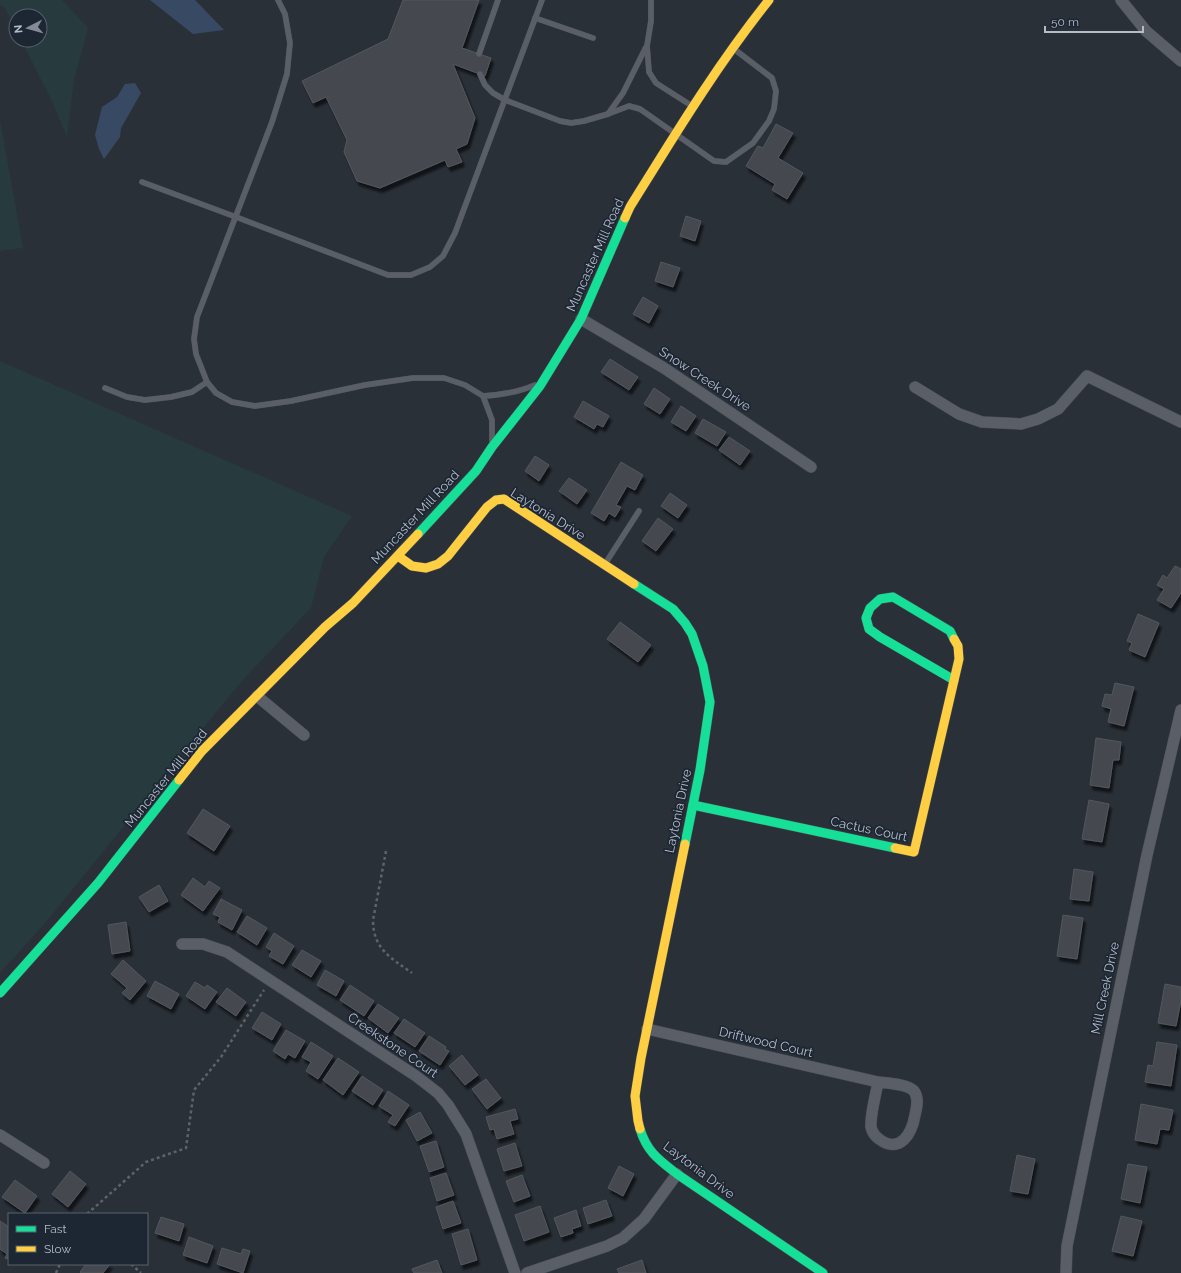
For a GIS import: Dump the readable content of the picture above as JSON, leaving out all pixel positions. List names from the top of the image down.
{
  "streets": {
    "street": [
      "Muncaster Mill Road",
      "Snow Creek Drive",
      "Laytonia Drive",
      "Cactus Court",
      "Mill Creek Drive",
      "Driftwood Court",
      "Creekstone Court"
    ]
  },
  "crossings": [
    ["Muncaster Mill Road", "Snow Creek Drive"],
    ["Muncaster Mill Road", "Laytonia Drive"],
    ["Laytonia Drive", "Cactus Court"],
    ["Laytonia Drive", "Driftwood Court"]
  ],
  "legend": ["Fast", "Slow"],
  "scale_bar": "50 m",
  "north": "left"
}
